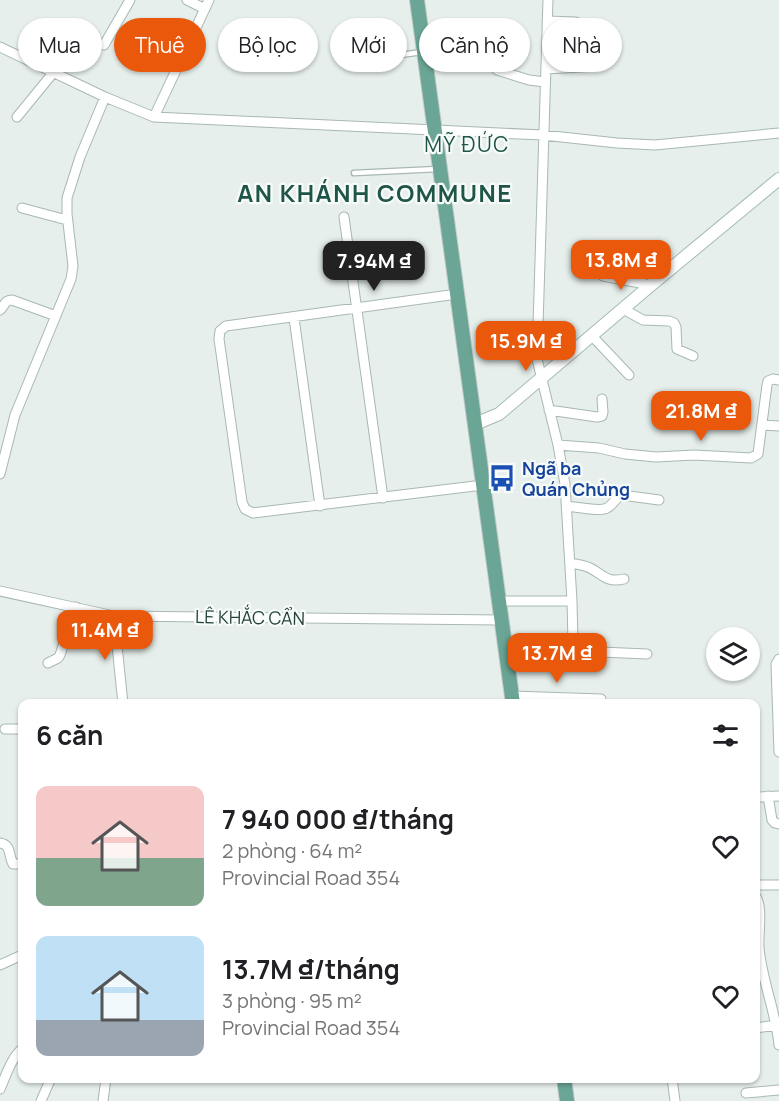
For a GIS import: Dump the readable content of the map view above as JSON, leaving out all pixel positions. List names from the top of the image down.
{
  "streets": {
    "street": ["LÊ KHẮC CẨN"]
  },
  "districts": ["MỸ ĐỨC", "AN KHÁNH COMMUNE"],
  "places": {
    "bus stop": ["Ngã ba Quán Chủng"]
  },
  "page": {
    "chip": [
      "Mua",
      "Thuê",
      "Bộ lọc",
      "Mới",
      "Căn hộ",
      "Nhà"
    ],
    "price": [
      "13.8M ₫",
      "7.94M ₫",
      "15.9M ₫",
      "21.8M ₫",
      "11.4M ₫",
      "13.7M ₫"
    ],
    "heading": "6 căn",
    "list": [
      {
        "name": "7 940 000 ₫/tháng",
        "note": "2 phòng · 64 m² · Provincial Road 354"
      },
      {
        "name": "13.7M ₫/tháng",
        "note": "3 phòng · 95 m² · Provincial Road 354"
      }
    ]
  }
}
